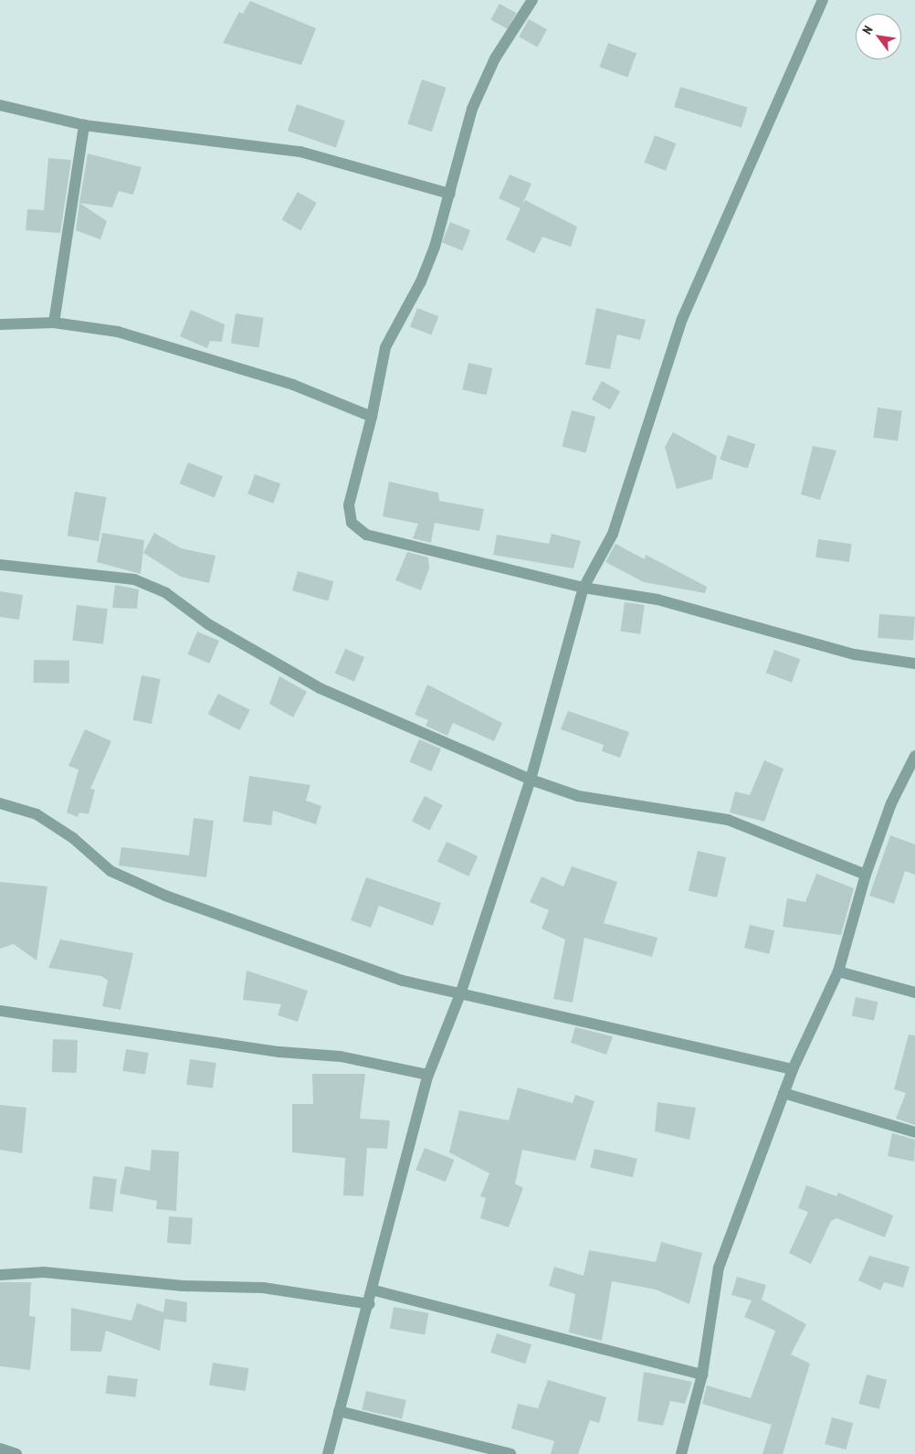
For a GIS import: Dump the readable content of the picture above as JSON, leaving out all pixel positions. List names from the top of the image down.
{
  "north": "top left"
}
